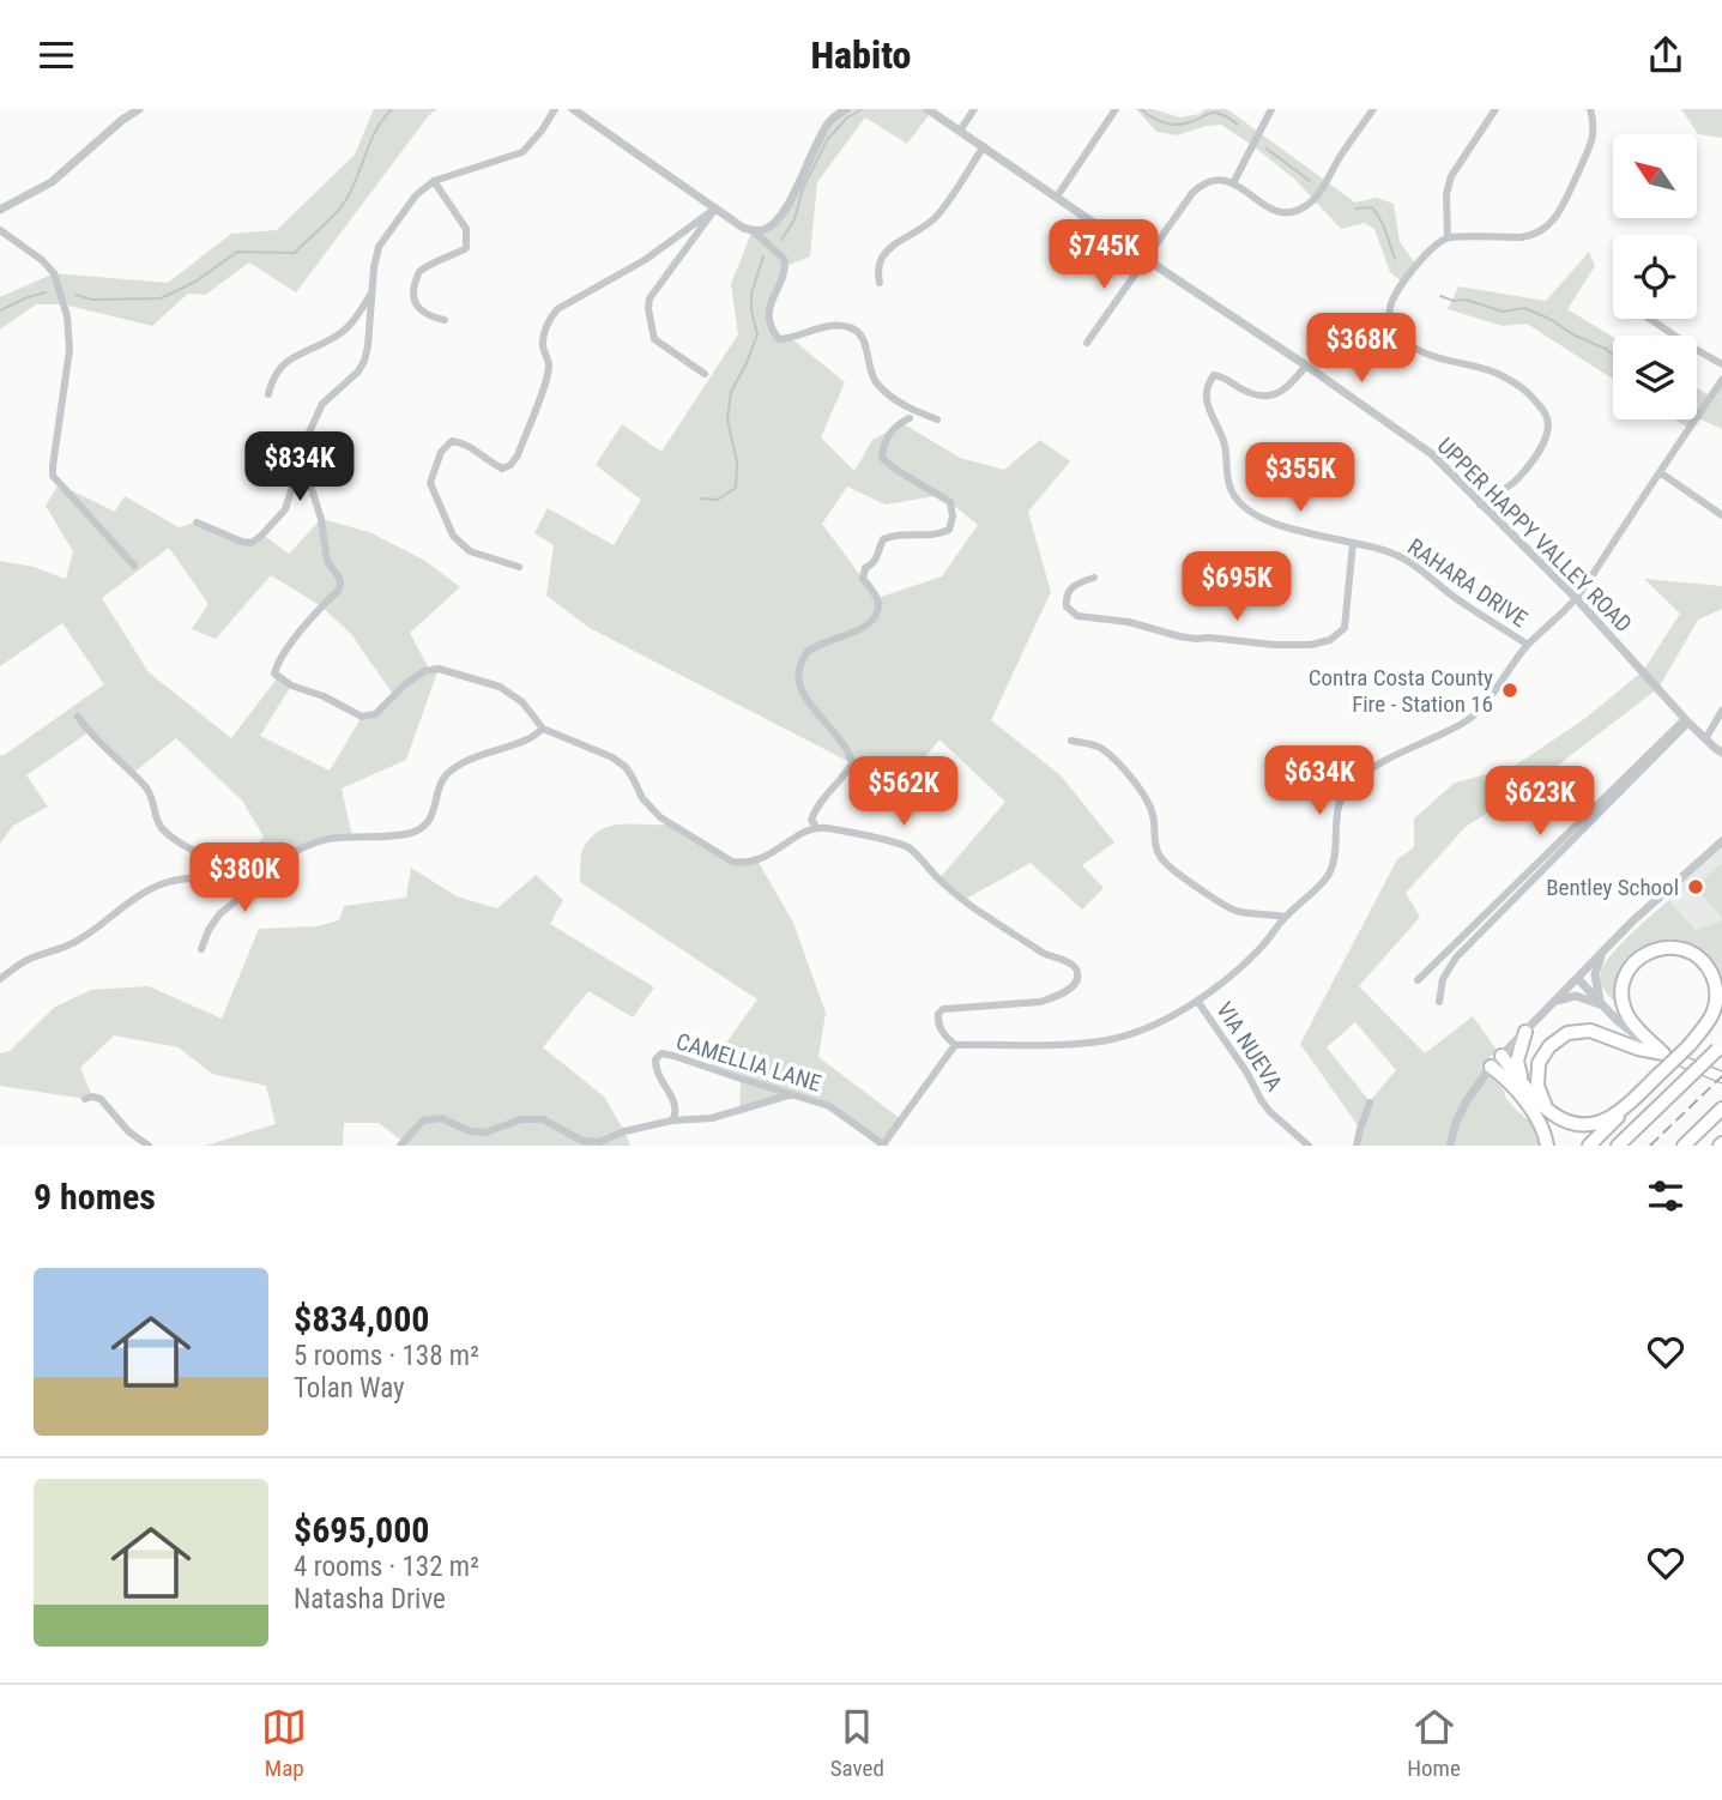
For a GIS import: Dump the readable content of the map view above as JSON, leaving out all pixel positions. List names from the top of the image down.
{
  "streets": {
    "street": [
      "UPPER HAPPY VALLEY ROAD",
      "RAHARA DRIVE",
      "VIA NUEVA",
      "CAMELLIA LANE"
    ]
  },
  "crossings": [
    ["UPPER HAPPY VALLEY ROAD", "RAHARA DRIVE"]
  ],
  "places": ["Contra Costa County Fire - Station 16", "Bentley School"],
  "north": "top left",
  "page": {
    "header": "Habito",
    "price": [
      "$745K",
      "$368K",
      "$834K",
      "$355K",
      "$695K",
      "$634K",
      "$562K",
      "$623K",
      "$380K"
    ],
    "heading": "9 homes",
    "list": [
      {
        "name": "$834,000",
        "note": "5 rooms · 138 m² · Tolan Way"
      },
      {
        "name": "$695,000",
        "note": "4 rooms · 132 m² · Natasha Drive"
      }
    ],
    "tabs": ["Map", "Saved", "Home"]
  }
}
